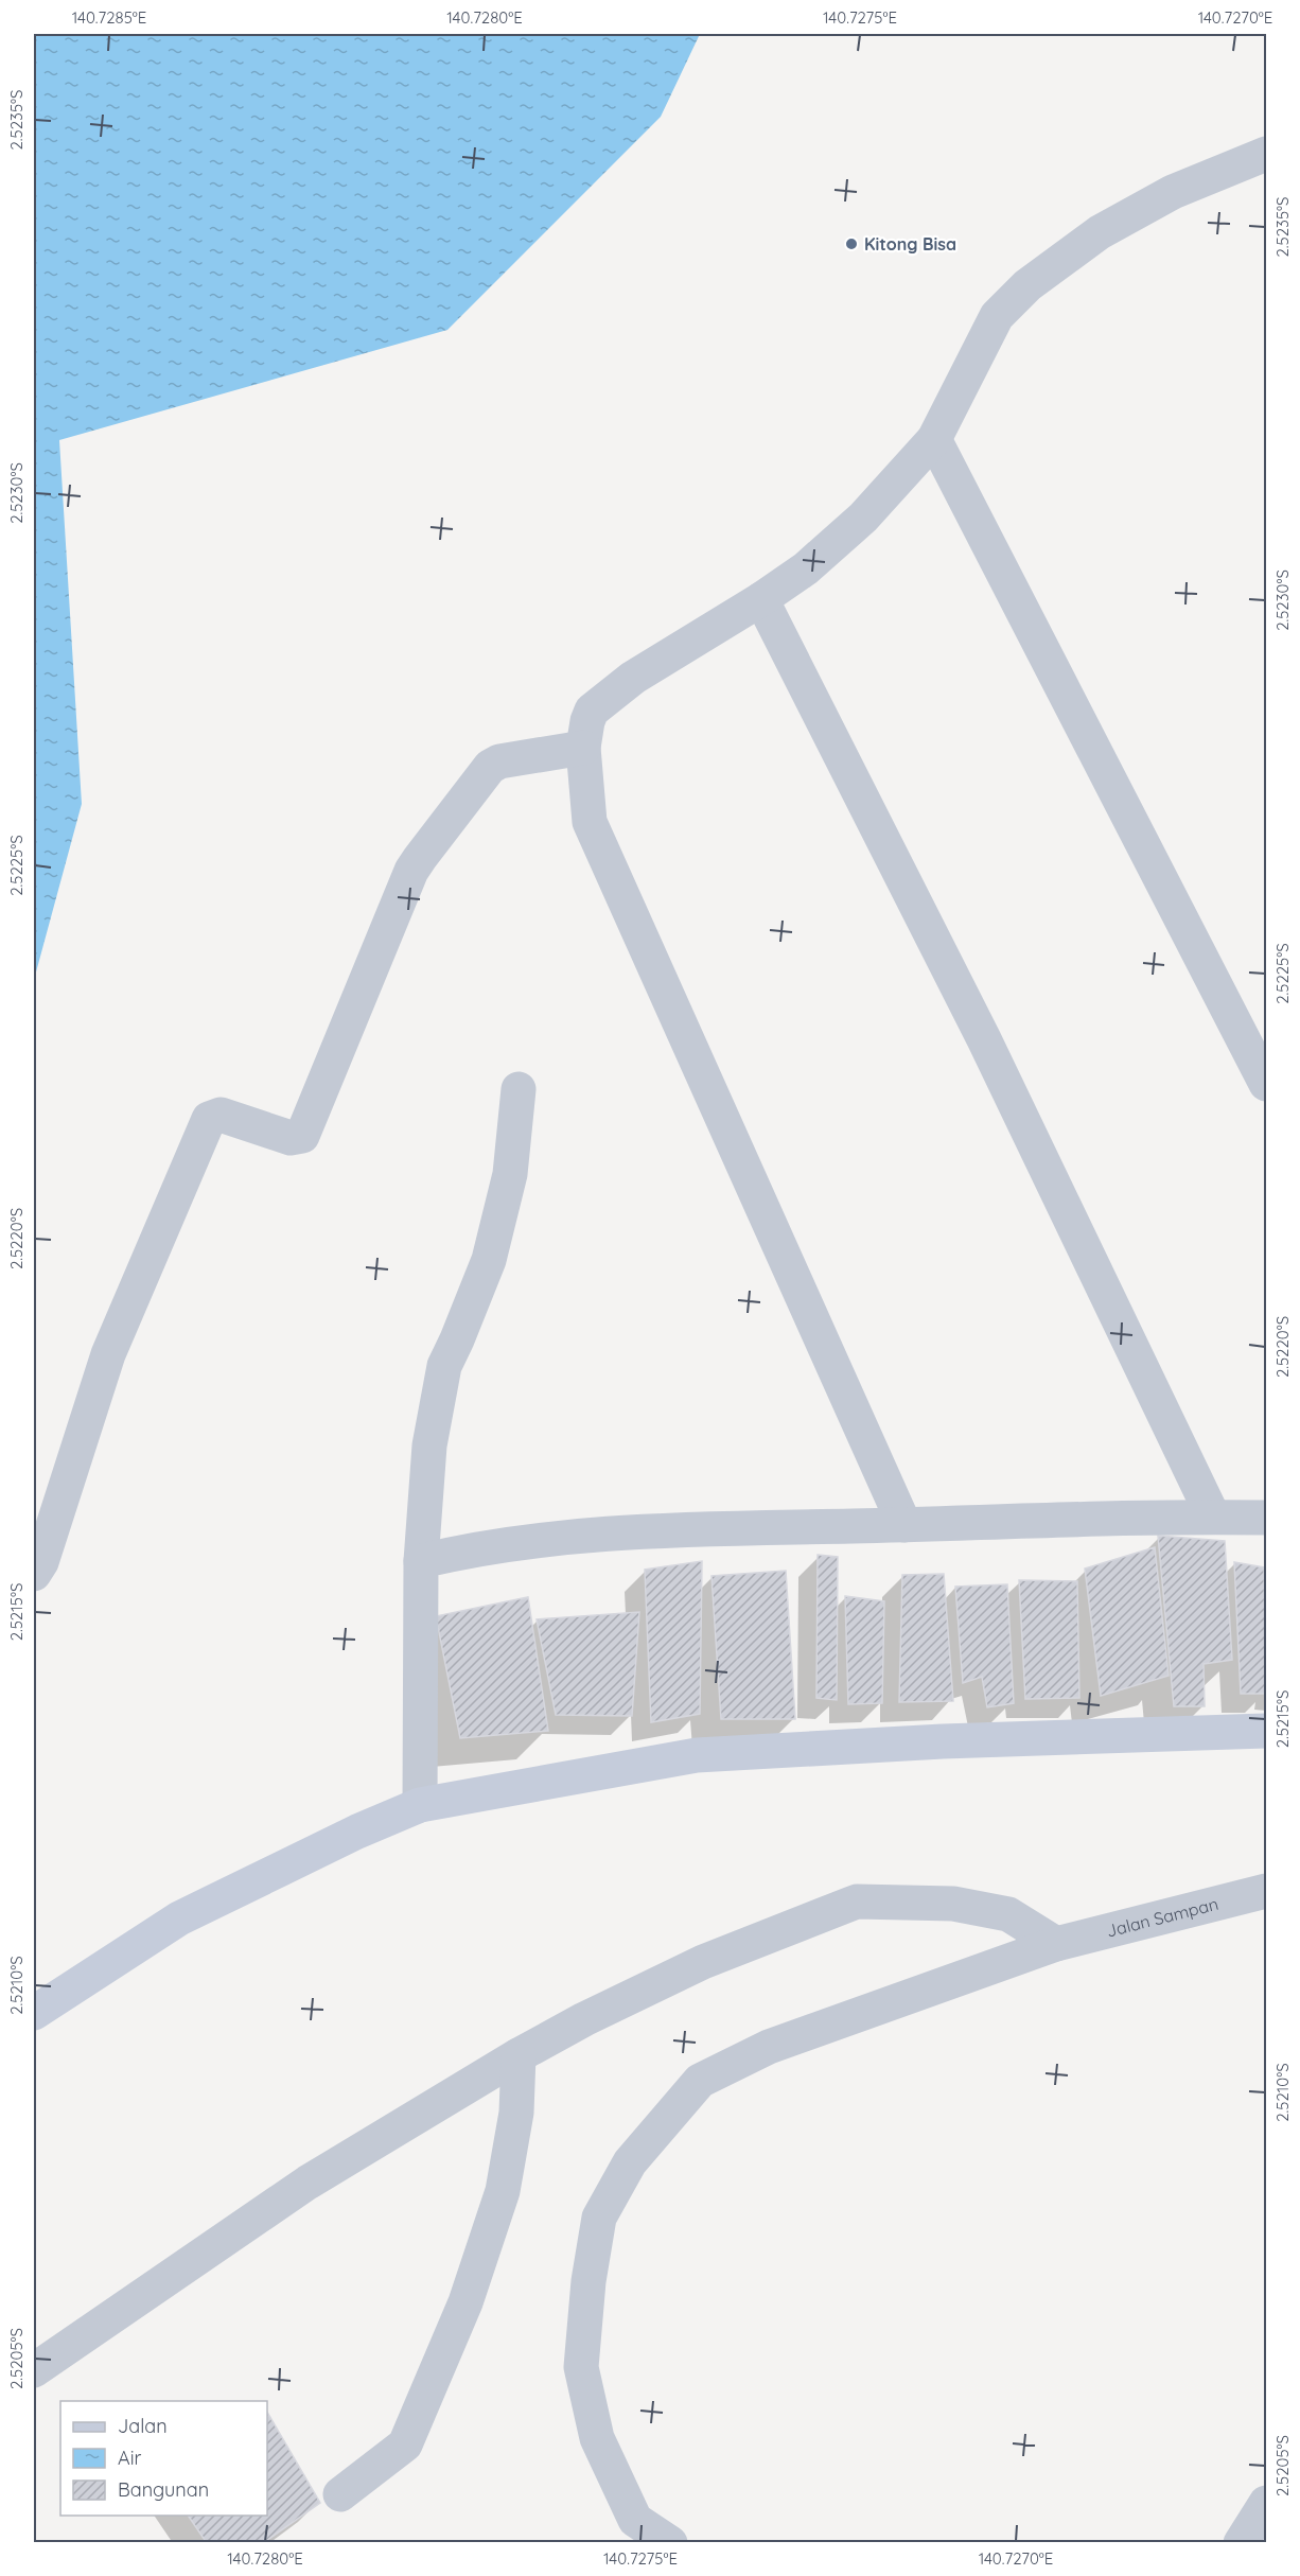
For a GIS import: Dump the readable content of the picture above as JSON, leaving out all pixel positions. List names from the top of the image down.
{
  "streets": {
    "street": ["Jalan Sampan"]
  },
  "places": ["Kitong Bisa"],
  "legend": ["Jalan", "Air", "Bangunan"],
  "coordinates": [
    "140.7285°E",
    "140.7280°E",
    "140.7275°E",
    "140.7270°E",
    "2.5235°S",
    "2.5230°S",
    "2.5225°S",
    "2.5220°S",
    "2.5215°S",
    "2.5210°S",
    "2.5205°S"
  ]
}
